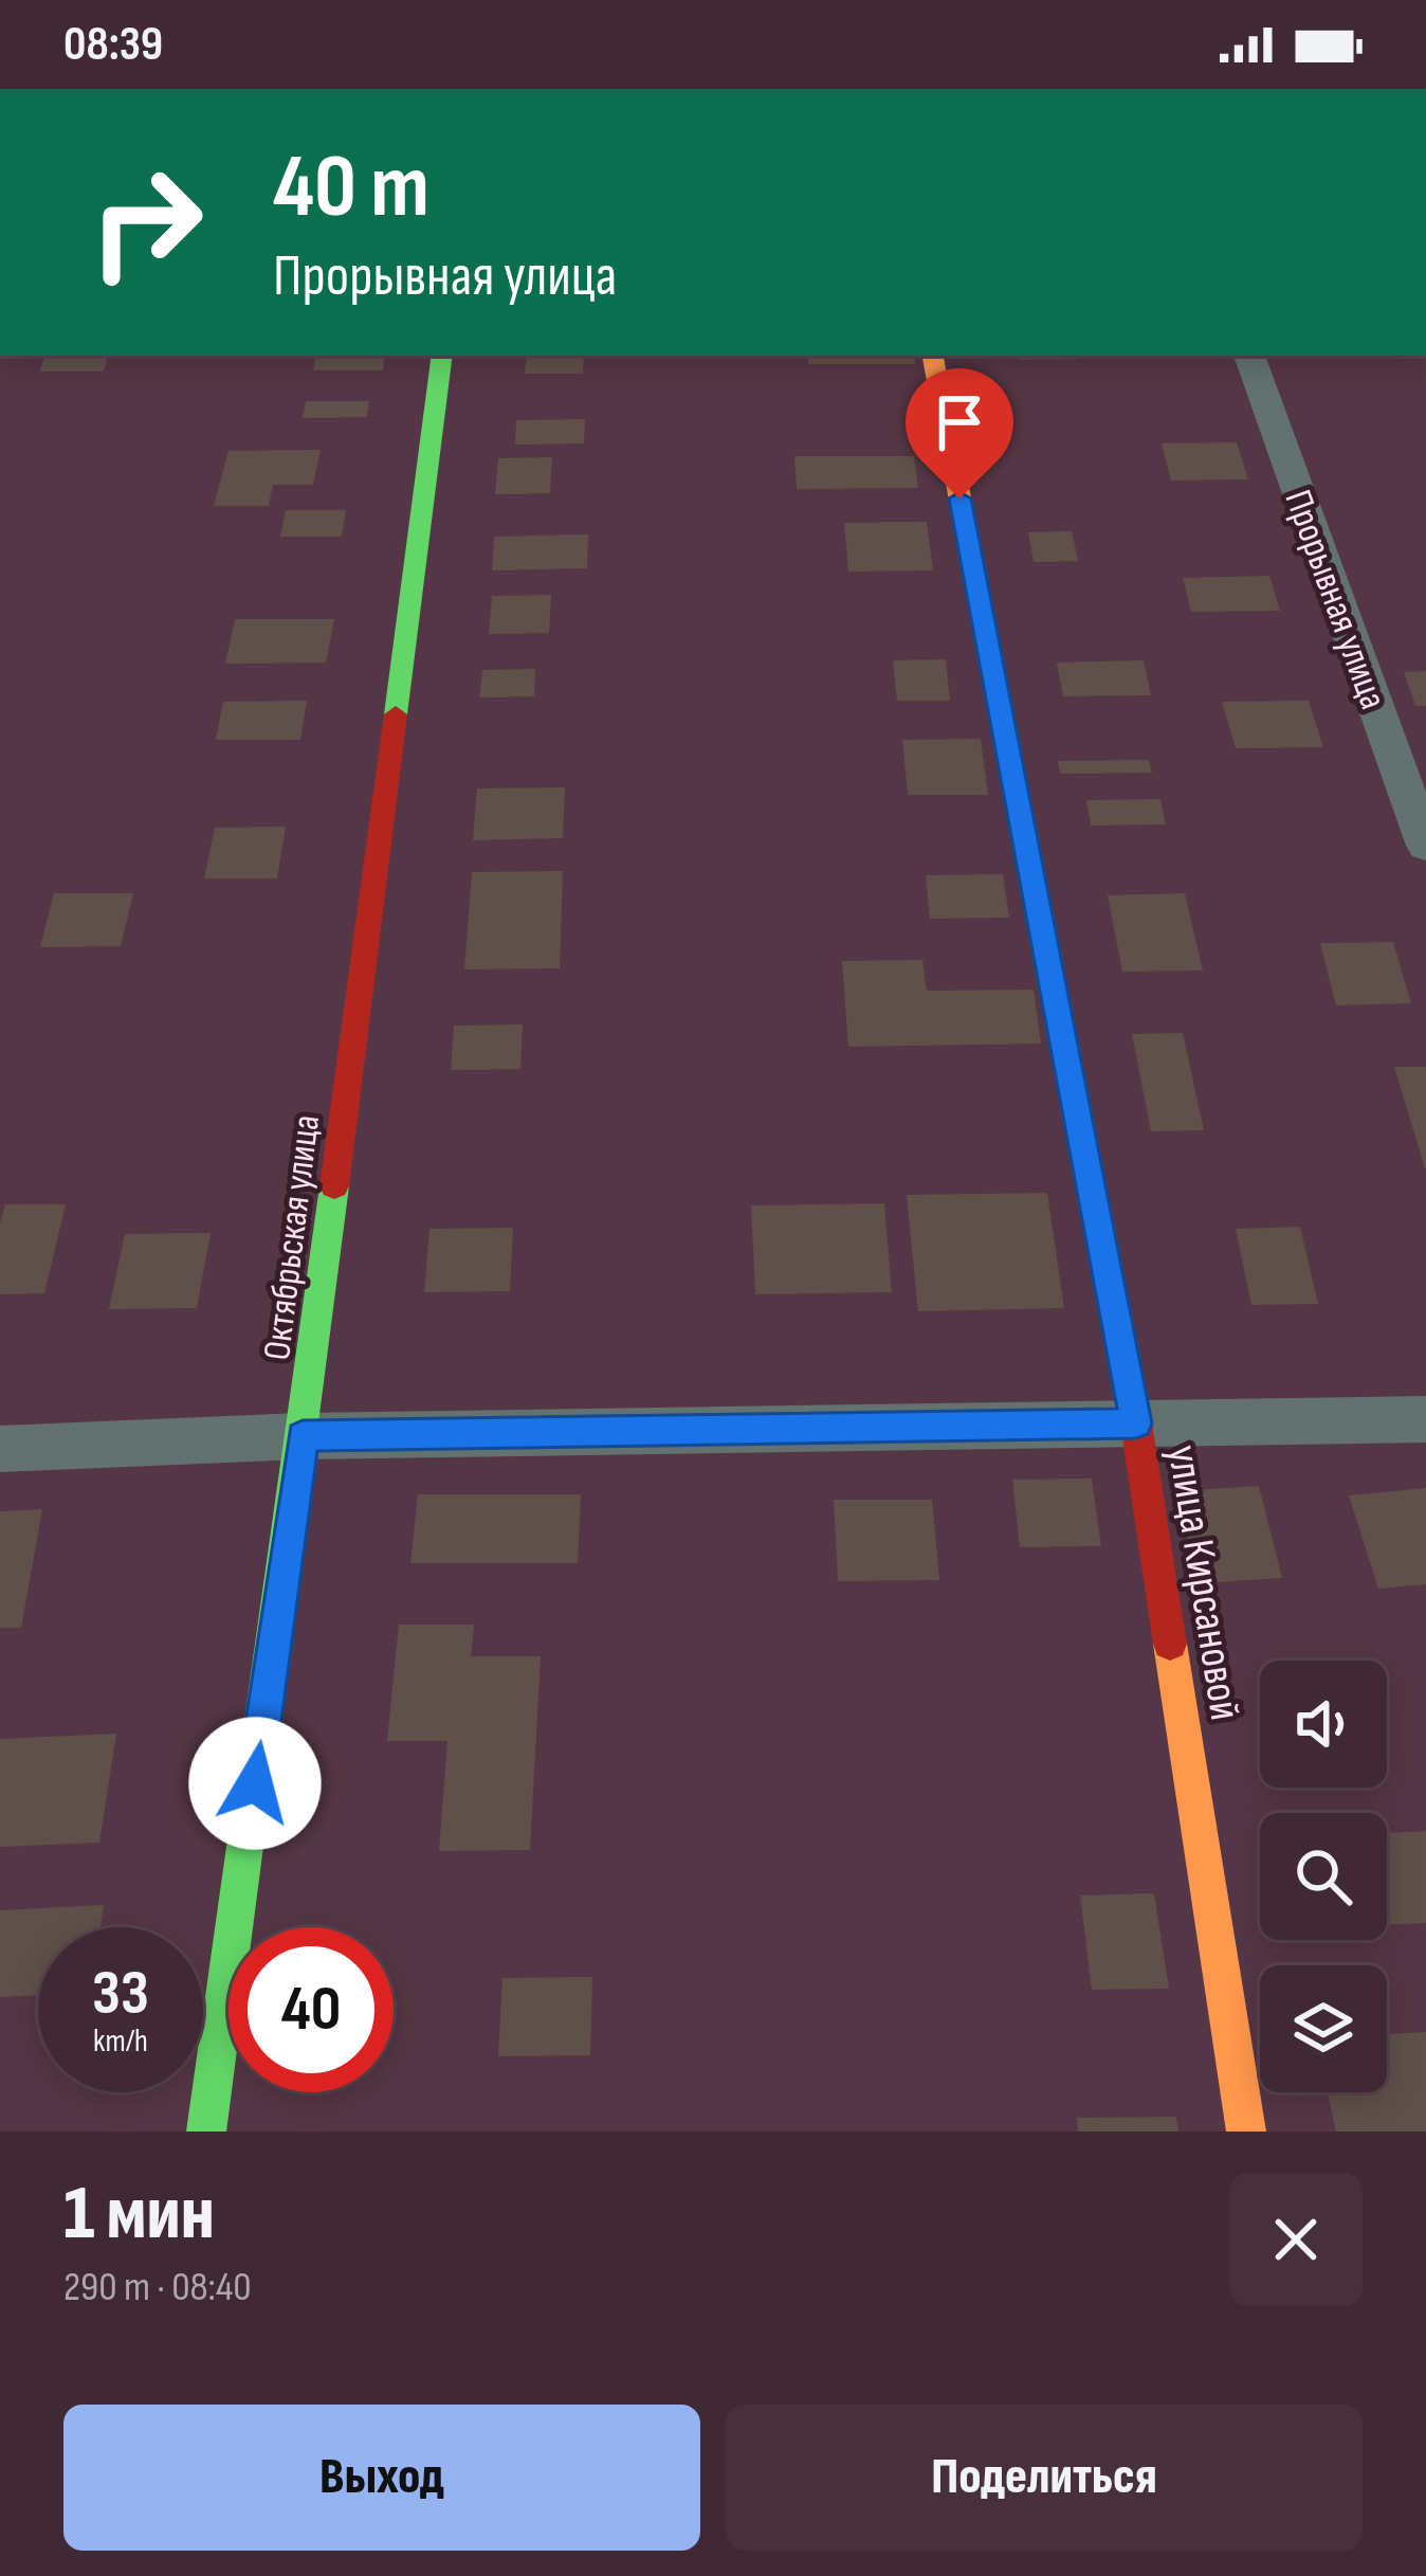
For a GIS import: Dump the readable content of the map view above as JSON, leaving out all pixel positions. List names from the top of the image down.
{
  "streets": {
    "street": ["Прорывная улица", "Октябрьская улица", "улица Кирсановой"]
  },
  "page": {
    "status": "08:39",
    "turn": ["40 m", "Прорывная улица"],
    "speed": "33 km/h",
    "limit": "40",
    "heading": ["1 мин", "290 m · 08:40"],
    "buttons": ["Выход", "Поделиться"]
  }
}
